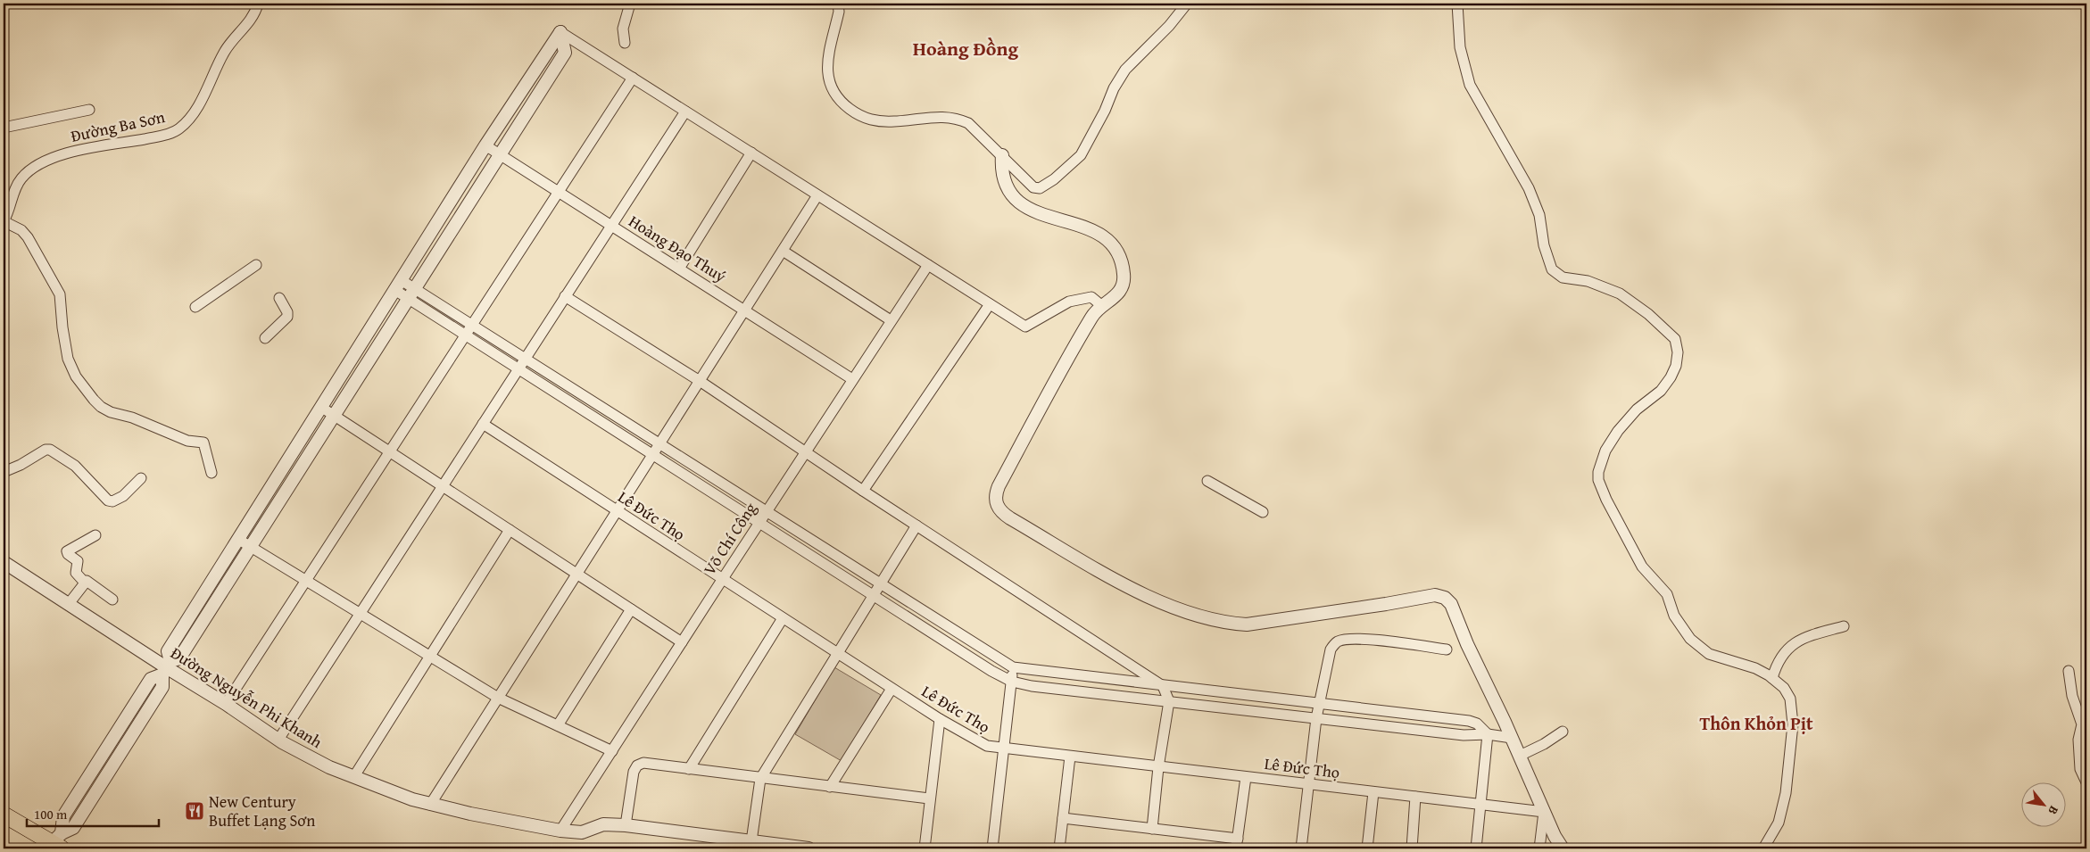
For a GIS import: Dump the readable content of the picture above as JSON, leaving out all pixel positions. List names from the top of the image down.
{
  "streets": {
    "street": [
      "Đường Ba Sơn",
      "Hoàng Đạo Thuý",
      "Lê Đức Thọ",
      "Võ Chí Công",
      "Đường Nguyễn Phi Khanh"
    ]
  },
  "crossings": [
    ["Hoàng Đạo Thuý", "Võ Chí Công"],
    ["Lê Đức Thọ", "Võ Chí Công"],
    ["Võ Chí Công", "Đường Nguyễn Phi Khanh"]
  ],
  "districts": ["Hoàng Đồng", "Thôn Khỏn Pịt"],
  "places": {
    "restaurant": ["New Century Buffet Lạng Sơn"]
  },
  "scale_bar": "100 m",
  "north": "bottom right"
}
